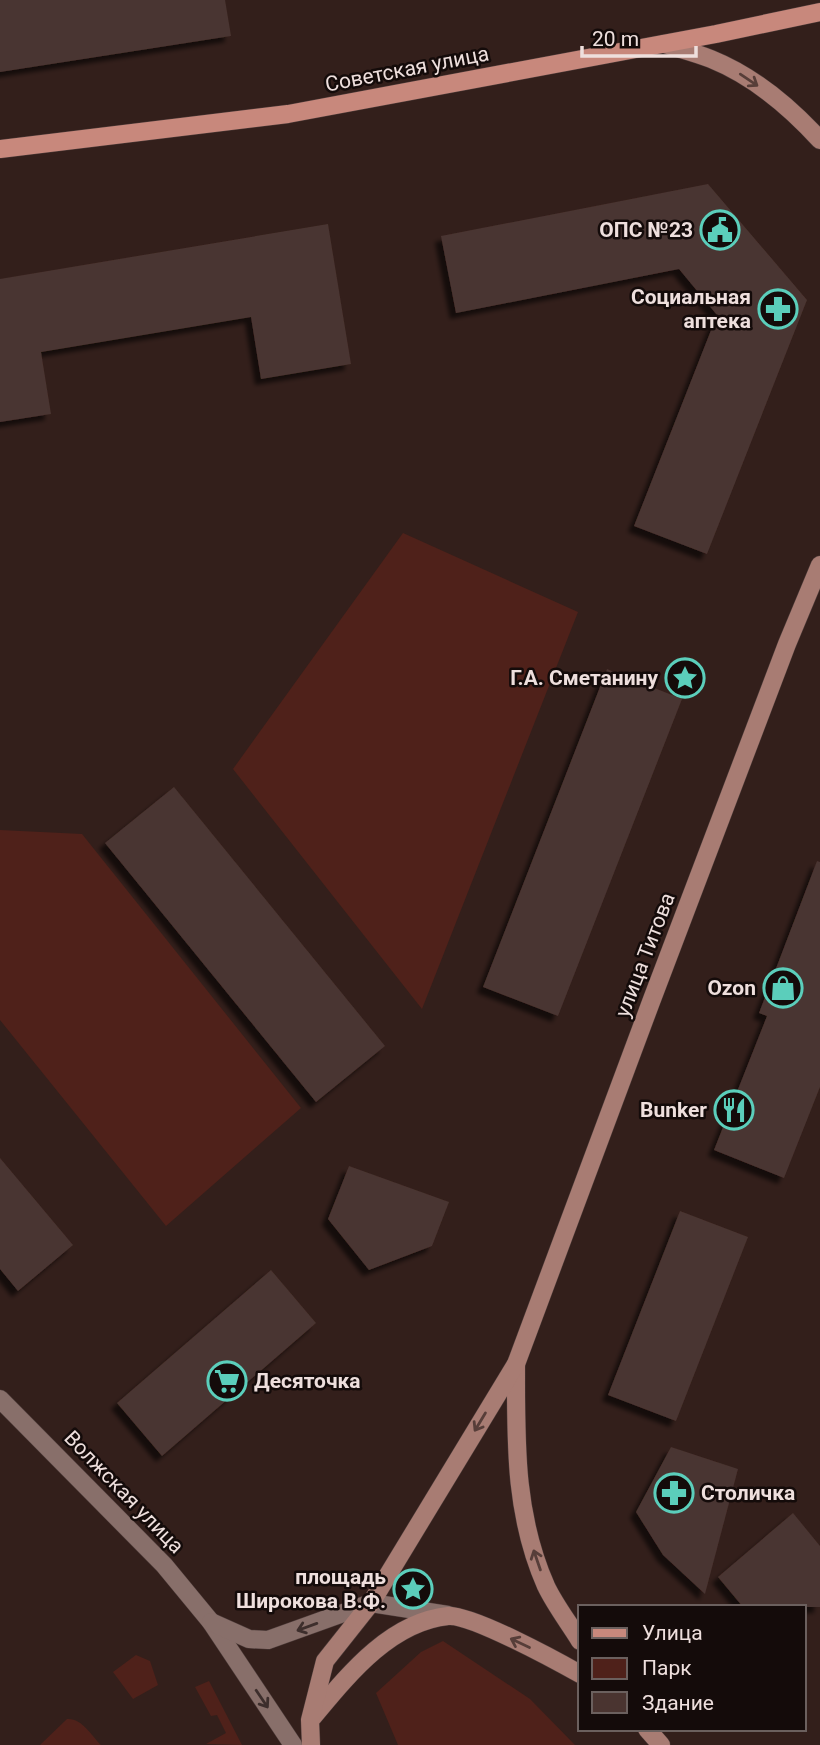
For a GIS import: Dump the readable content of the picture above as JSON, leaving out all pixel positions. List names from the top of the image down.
{
  "streets": {
    "main road": ["Советская улица", "улица Титова"],
    "street": ["Волжская улица"]
  },
  "places": {
    "public building": ["ОПС №23"],
    "pharmacy": ["Социальная аптека", "Столичка"],
    "place": ["Г.А. Сметанину", "площадь Широкова В.Ф."],
    "shop": ["Ozon"],
    "restaurant": ["Bunker"],
    "supermarket": ["Десяточка"]
  },
  "legend": ["Улица", "Парк", "Здание"],
  "scale_bar": "20 m"
}
